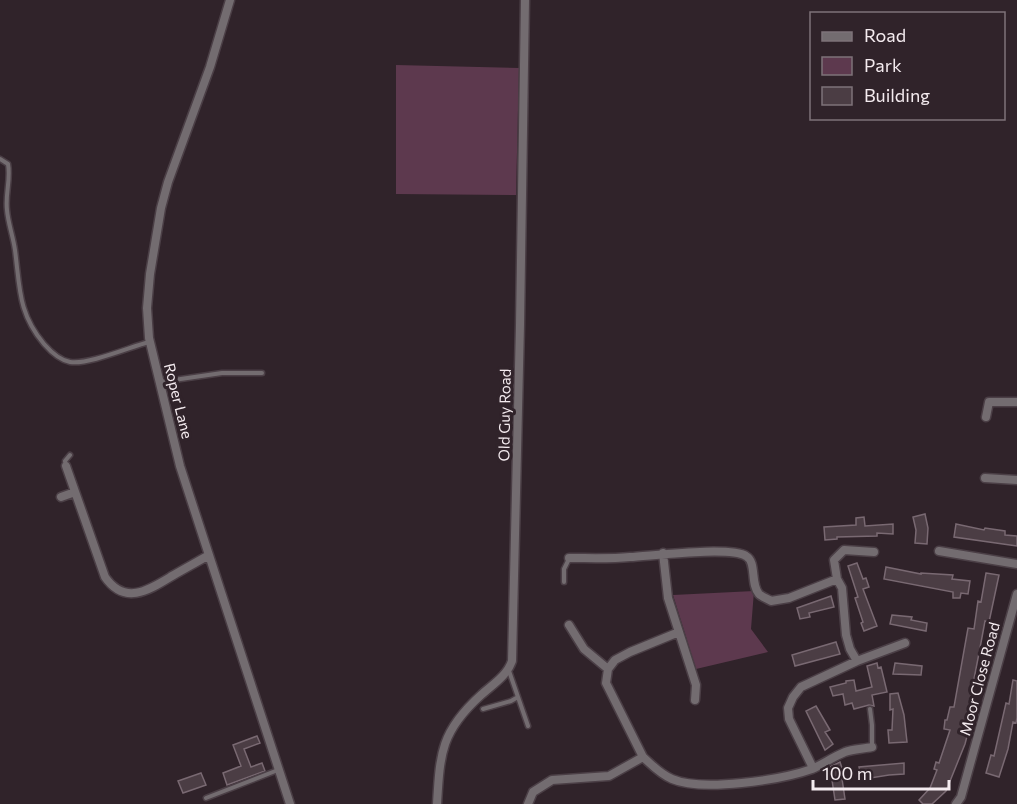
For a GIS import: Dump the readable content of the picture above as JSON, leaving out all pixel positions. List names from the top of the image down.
{
  "streets": {
    "street": ["Roper Lane", "Old Guy Road", "Moor Close Road"]
  },
  "legend": ["Road", "Park", "Building"],
  "scale_bar": "100 m"
}
